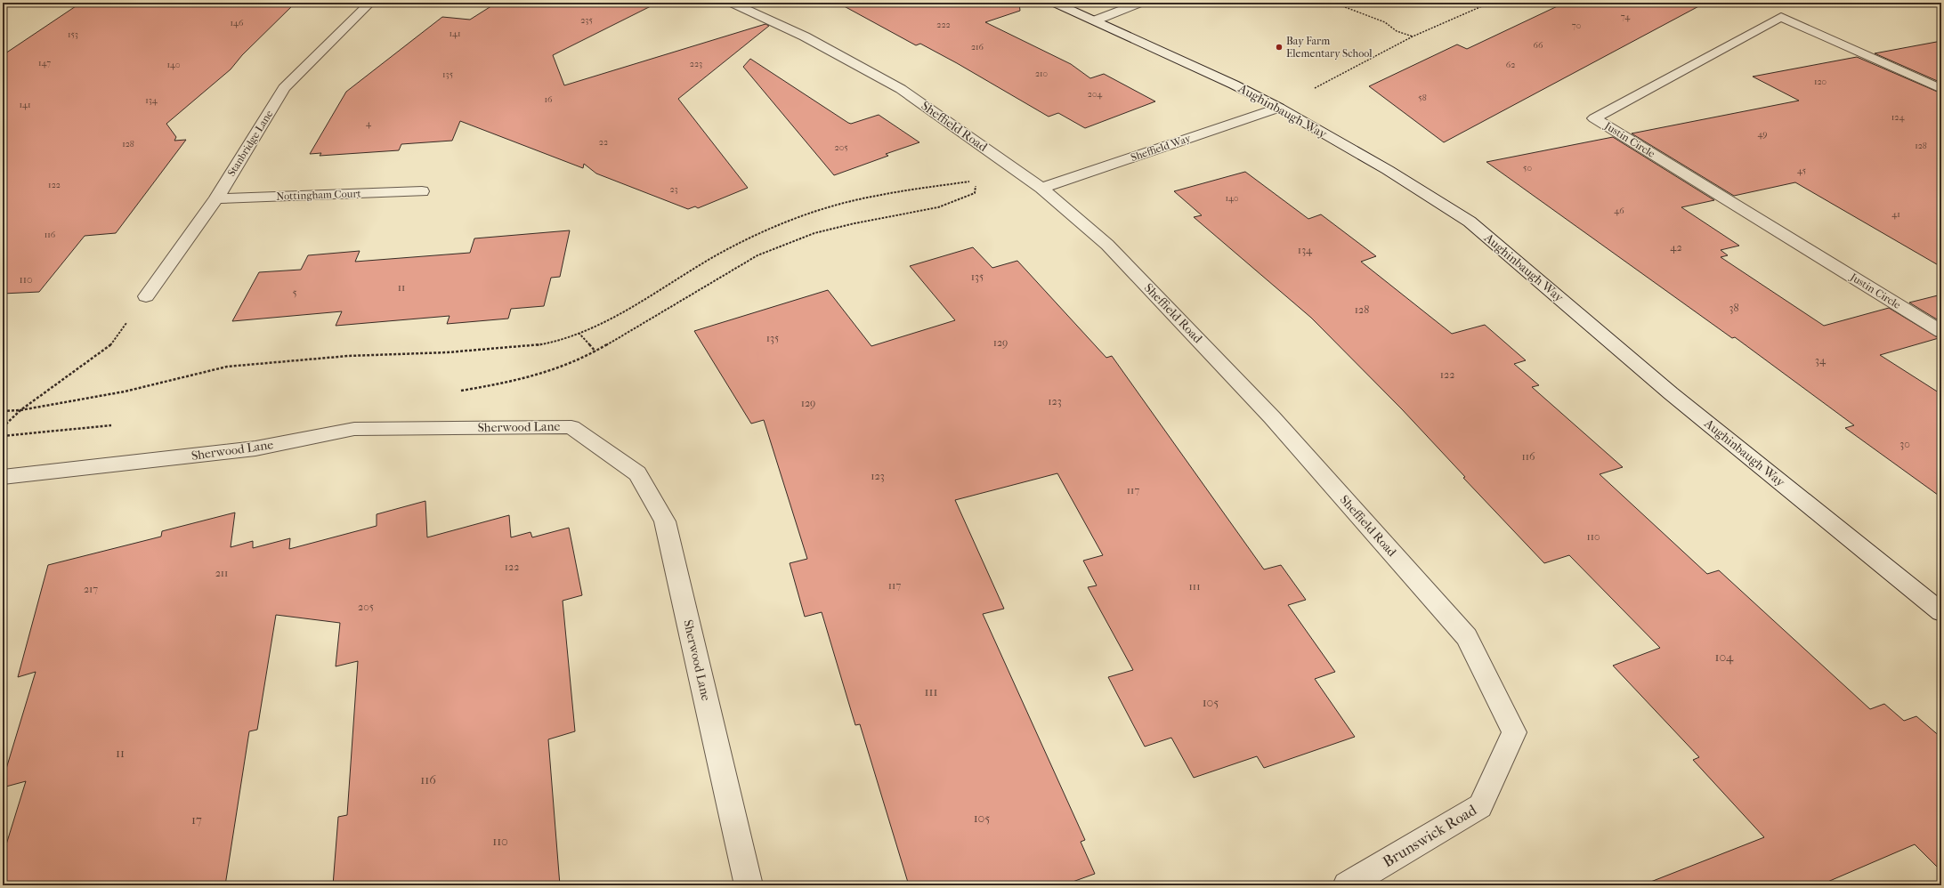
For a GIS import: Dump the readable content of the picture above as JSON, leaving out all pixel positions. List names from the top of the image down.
{
  "streets": {
    "street": [
      "Aughinbaugh Way",
      "Sheffield Road",
      "Justin Circle",
      "Stanbridge Lane",
      "Sheffield Way",
      "Nottingham Court",
      "Sherwood Lane",
      "Brunswick Road"
    ]
  },
  "crossings": [
    ["Aughinbaugh Way", "Sheffield Way"],
    ["Sheffield Road", "Sheffield Way"],
    ["Sheffield Road", "Brunswick Road"],
    ["Stanbridge Lane", "Nottingham Court"]
  ],
  "places": ["Bay Farm Elementary School"],
  "house_numbers": [
    "74",
    "235",
    "146",
    "222",
    "70",
    "141",
    "153",
    "66",
    "216",
    "147",
    "223",
    "140",
    "62",
    "210",
    "135",
    "120",
    "204",
    "58",
    "16",
    "134",
    "141",
    "124",
    "4",
    "49",
    "22",
    "128",
    "128",
    "205",
    "50",
    "45",
    "122",
    "23",
    "140",
    "46",
    "41",
    "116",
    "42",
    "134",
    "135",
    "110",
    "11",
    "5",
    "38",
    "128",
    "135",
    "129",
    "34",
    "122",
    "123",
    "129",
    "30",
    "116",
    "123",
    "117",
    "110",
    "122",
    "211",
    "117",
    "111",
    "217",
    "205",
    "104",
    "111",
    "105",
    "11",
    "116",
    "105",
    "17",
    "110"
  ]
}
